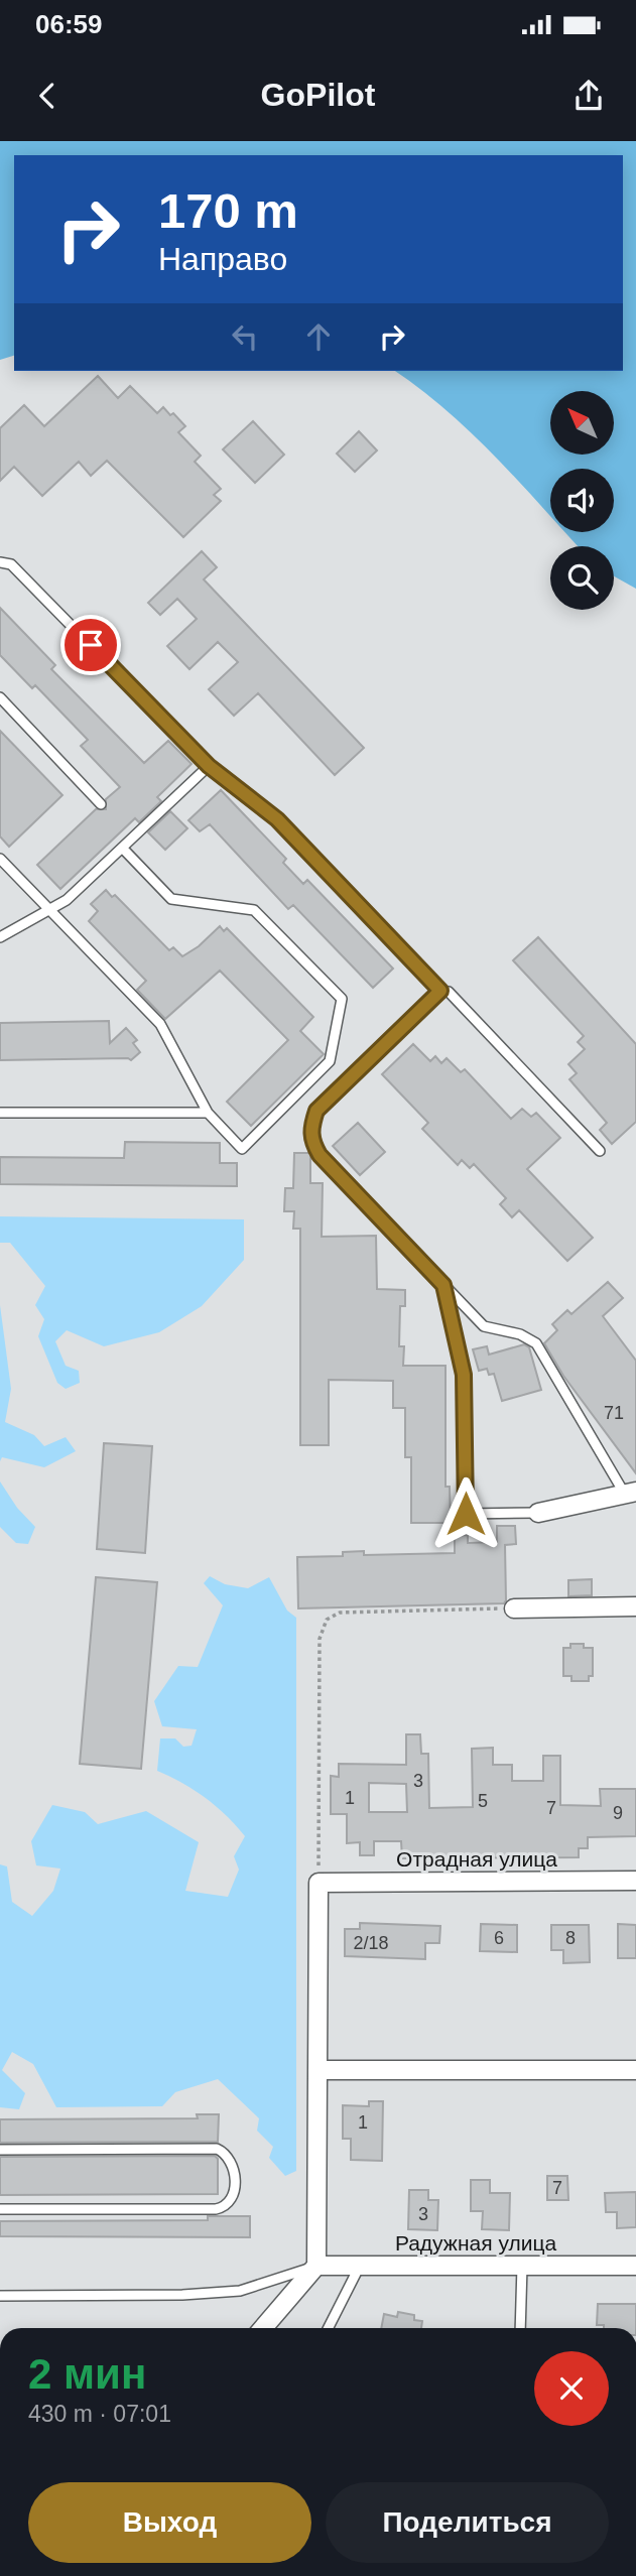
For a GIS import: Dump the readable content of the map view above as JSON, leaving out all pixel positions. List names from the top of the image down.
{
  "streets": {
    "street": ["Отрадная улица", "Радужная улица"]
  },
  "house_numbers": [
    "71",
    "3",
    "1",
    "5",
    "7",
    "9",
    "6",
    "8",
    "2/18",
    "1",
    "7",
    "3"
  ],
  "north": "top left",
  "page": {
    "status": "06:59",
    "header": "GoPilot",
    "turn": ["170 m", "Направо"],
    "heading": ["2 мин", "430 m · 07:01"],
    "buttons": ["Выход", "Поделиться"]
  }
}
